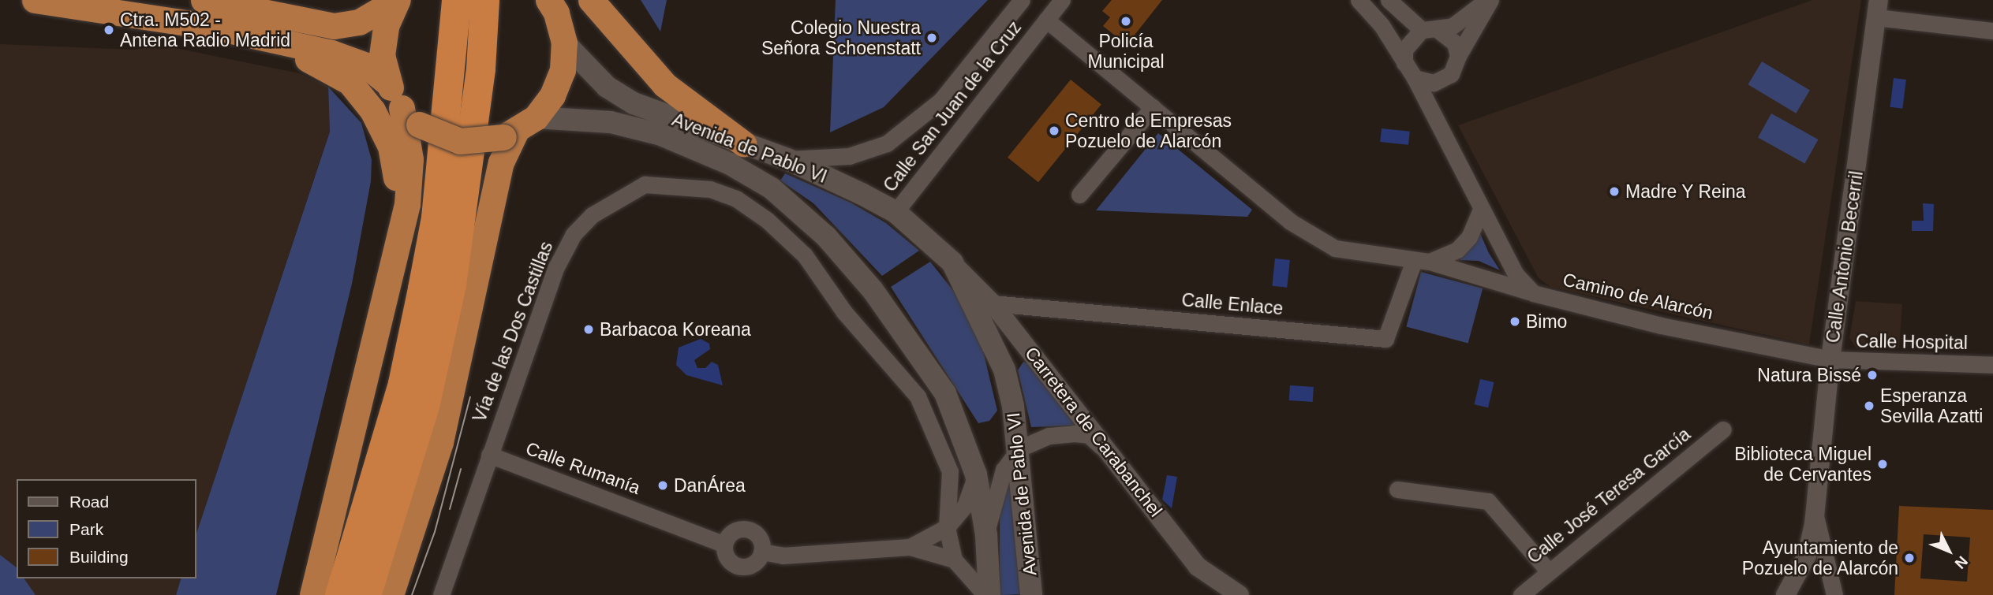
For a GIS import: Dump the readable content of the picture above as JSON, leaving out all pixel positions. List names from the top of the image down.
{
  "streets": {
    "main road": ["Avenida de Pablo VI"],
    "street": [
      "Calle San Juan de la Cruz",
      "Calle Antonio Becerril",
      "Camino de Alarcón",
      "Calle Enlace",
      "Vía de las Dos Castillas",
      "Calle Hospital",
      "Carretera de Carabanchel",
      "Calle Rumanía",
      "Calle José Teresa García"
    ]
  },
  "crossings": [
    ["Calle San Juan de la Cruz", "Avenida de Pablo VI"],
    ["Calle San Juan de la Cruz", "Camino de Alarcón"],
    ["Avenida de Pablo VI", "Vía de las Dos Castillas"],
    ["Avenida de Pablo VI", "Carretera de Carabanchel"],
    ["Calle Antonio Becerril", "Camino de Alarcón"],
    ["Calle Antonio Becerril", "Calle Hospital"],
    ["Camino de Alarcón", "Calle Enlace"],
    ["Camino de Alarcón", "Calle Hospital"],
    ["Calle Enlace", "Carretera de Carabanchel"],
    ["Vía de las Dos Castillas", "Calle Rumanía"]
  ],
  "places": [
    "Policía Municipal",
    "Ctra. M502 - Antena Radio Madrid",
    "Colegio Nuestra Señora Schoenstatt",
    "Centro de Empresas Pozuelo de Alarcón",
    "Madre Y Reina",
    "Bimo",
    "Barbacoa Koreana",
    "Natura Bissé",
    "Esperanza Sevilla Azatti",
    "Biblioteca Miguel de Cervantes",
    "DanÁrea",
    "Ayuntamiento de Pozuelo de Alarcón"
  ],
  "legend": ["Road", "Park", "Building"],
  "north": "bottom right"
}
